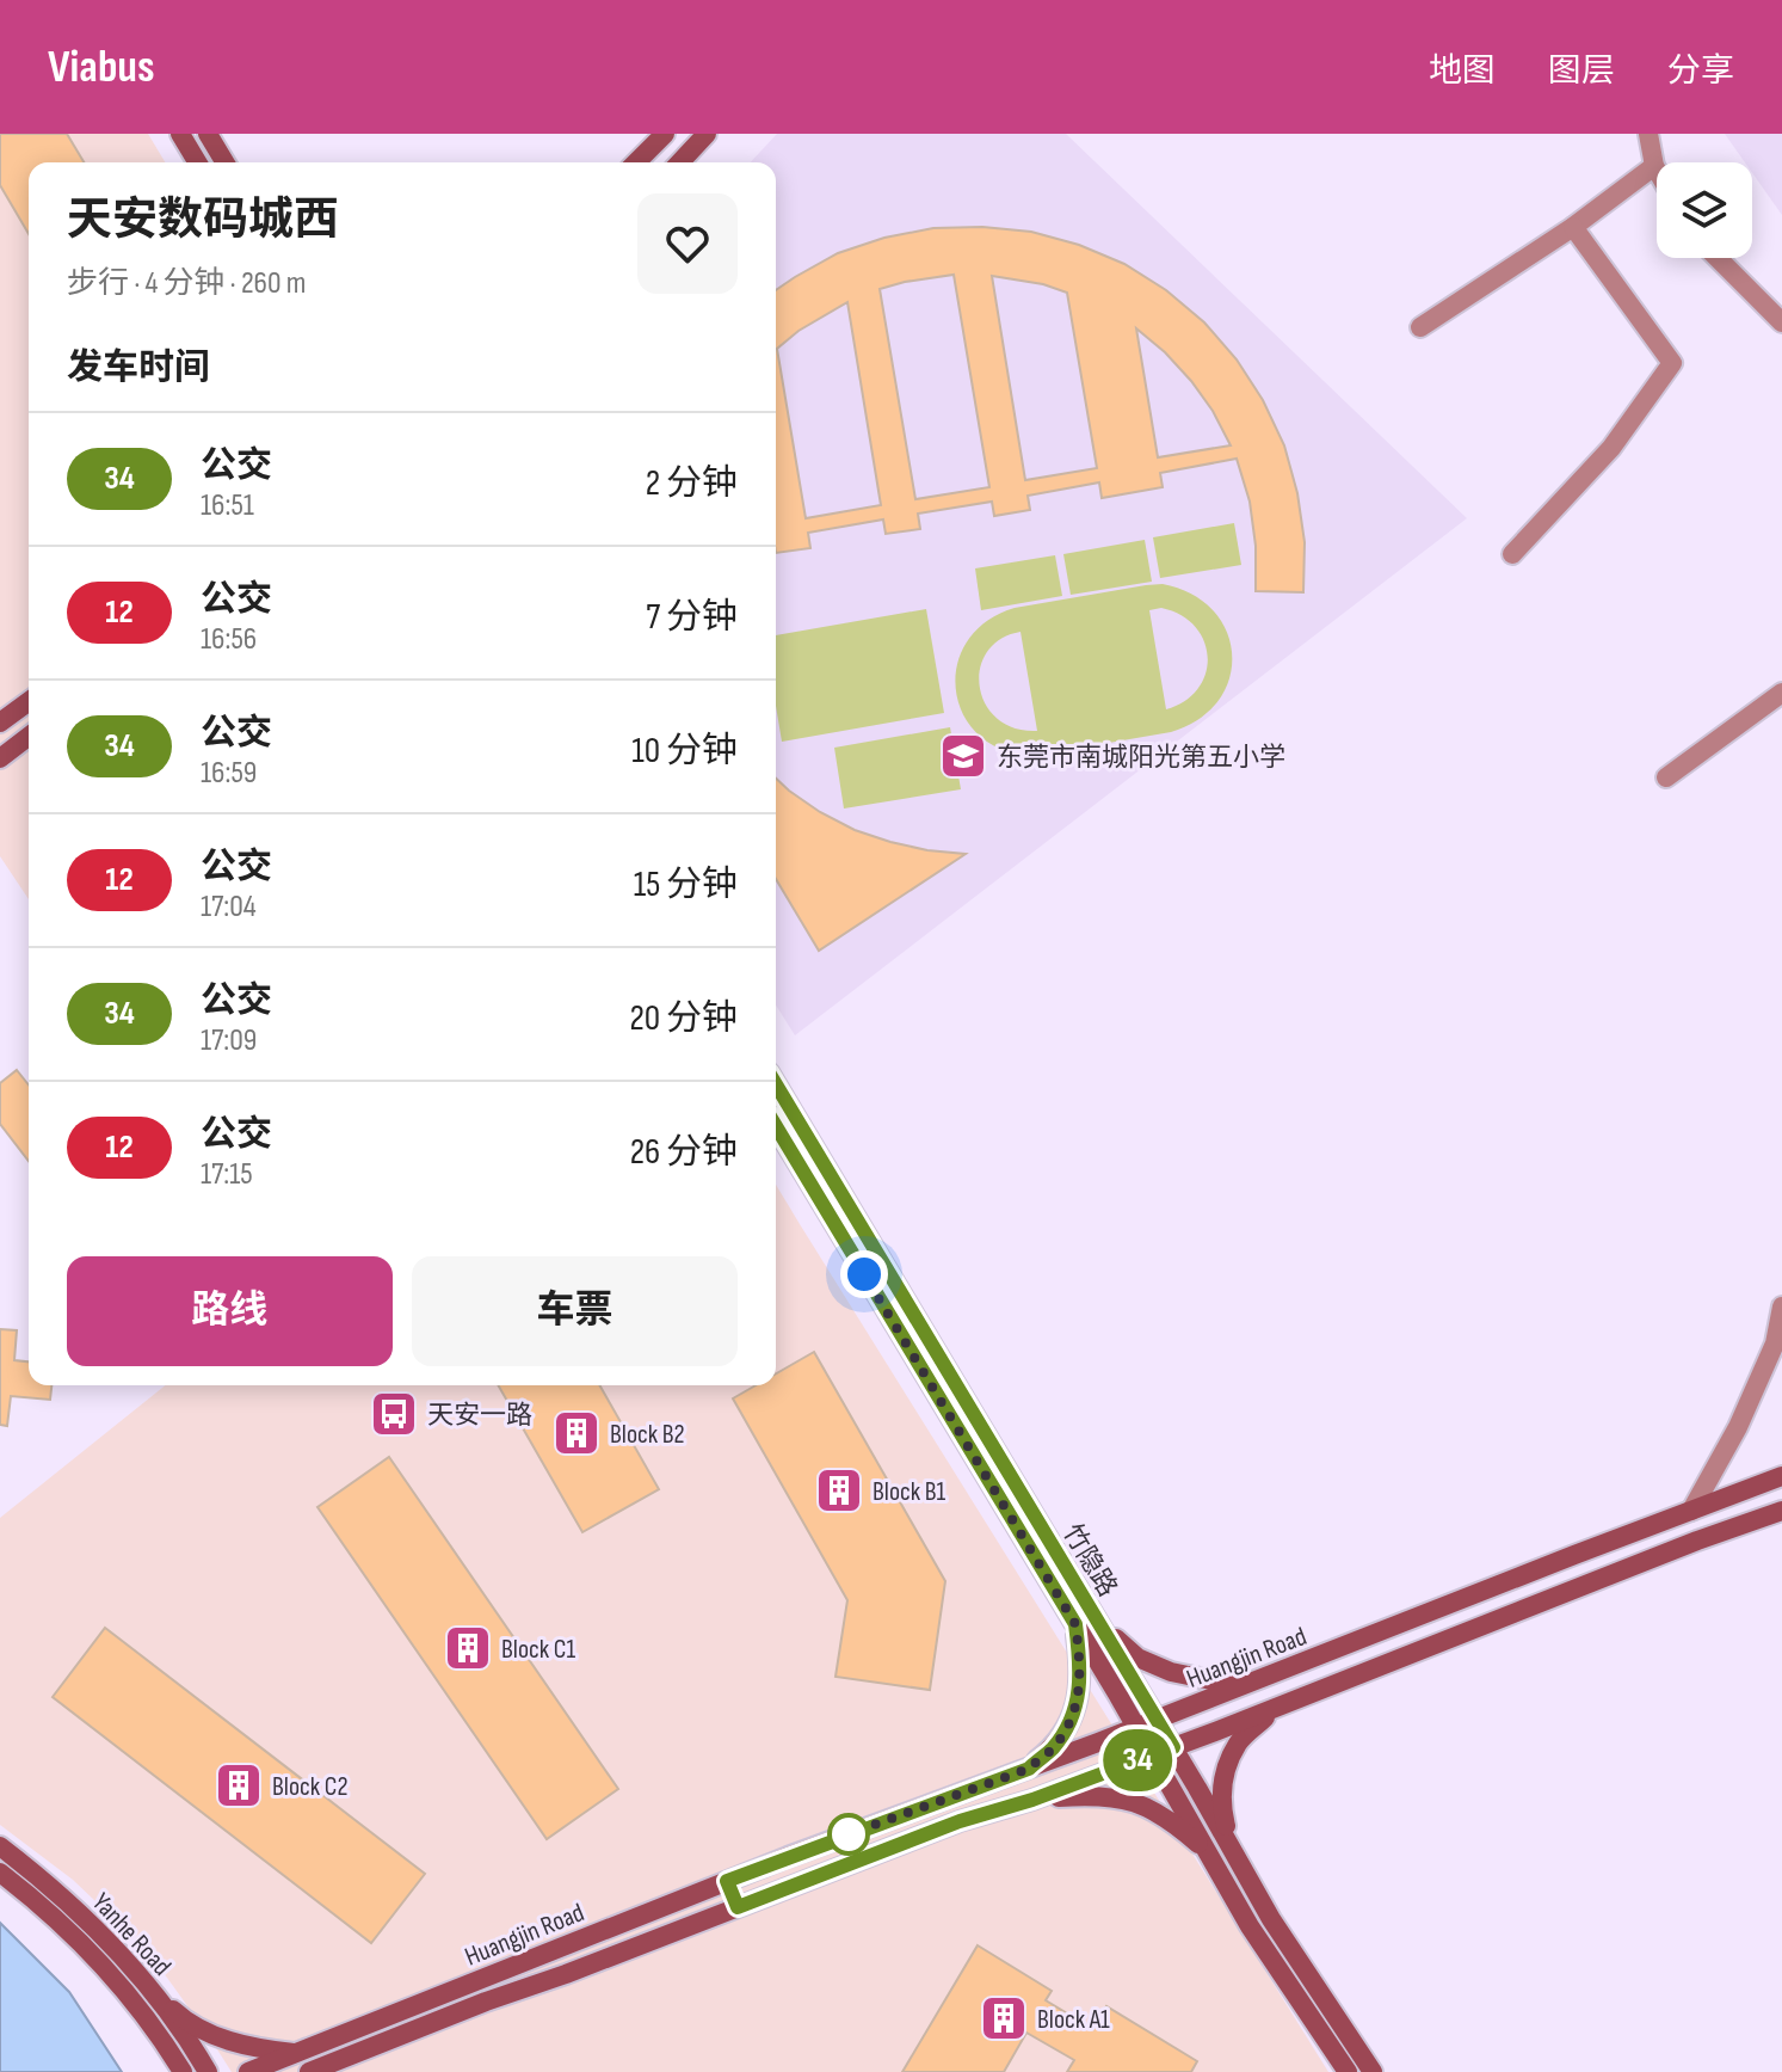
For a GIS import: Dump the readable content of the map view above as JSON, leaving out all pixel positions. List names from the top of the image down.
{
  "streets": {
    "main road": ["竹隐路", "Huangjin Road", "Yanhe Road"]
  },
  "crossings": [
    ["竹隐路", "Huangjin Road"]
  ],
  "places": {
    "school or university": ["东莞市南城阳光第五小学"],
    "bus stop": ["天安一路"],
    "building": [
      "Block B2",
      "Block B1",
      "Block C1",
      "Block C2",
      "Block A1"
    ]
  },
  "lines": ["bus line 34"],
  "page": {
    "header": "Viabus",
    "nav": ["地图", "图层", "分享"],
    "on_map": "34",
    "heading": [
      ["天安数码城西", "步行 · 4 分钟 · 260 m"],
      "发车时间"
    ],
    "list": [
      {
        "mark": "34",
        "name": "公交",
        "note": "16:51",
        "value": "2 分钟"
      },
      {
        "mark": "12",
        "name": "公交",
        "note": "16:56",
        "value": "7 分钟"
      },
      {
        "mark": "34",
        "name": "公交",
        "note": "16:59",
        "value": "10 分钟"
      },
      {
        "mark": "12",
        "name": "公交",
        "note": "17:04",
        "value": "15 分钟"
      },
      {
        "mark": "34",
        "name": "公交",
        "note": "17:09",
        "value": "20 分钟"
      },
      {
        "mark": "12",
        "name": "公交",
        "note": "17:15",
        "value": "26 分钟"
      }
    ],
    "buttons": ["路线", "车票"]
  }
}
